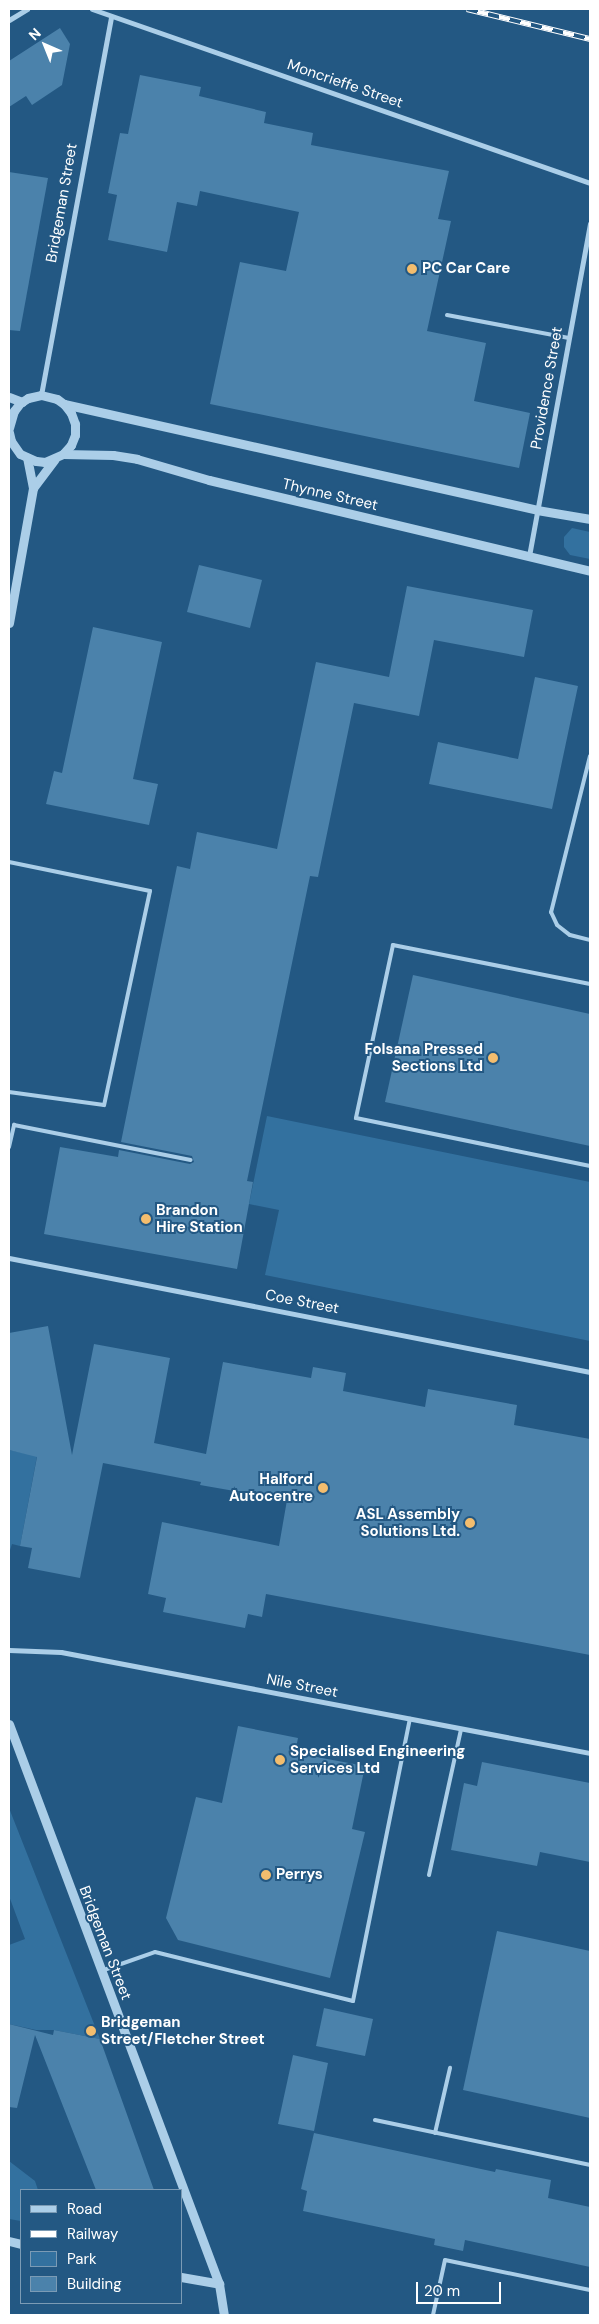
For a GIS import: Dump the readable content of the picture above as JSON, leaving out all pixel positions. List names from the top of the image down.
{
  "streets": {
    "street": [
      "Moncrieffe Street",
      "Bridgeman Street",
      "Providence Street",
      "Thynne Street",
      "Coe Street",
      "Nile Street"
    ]
  },
  "crossings": [
    ["Moncrieffe Street", "Bridgeman Street"],
    ["Bridgeman Street", "Thynne Street"],
    ["Providence Street", "Thynne Street"]
  ],
  "places": [
    "PC Car Care",
    "Folsana Pressed Sections Ltd",
    "Brandon Hire Station",
    "Halford Autocentre",
    "ASL Assembly Solutions Ltd.",
    "Specialised Engineering Services Ltd",
    "Perrys",
    "Bridgeman Street/Fletcher Street"
  ],
  "legend": [
    "Road",
    "Railway",
    "Park",
    "Building"
  ],
  "scale_bar": "20 m",
  "north": "top left"
}
